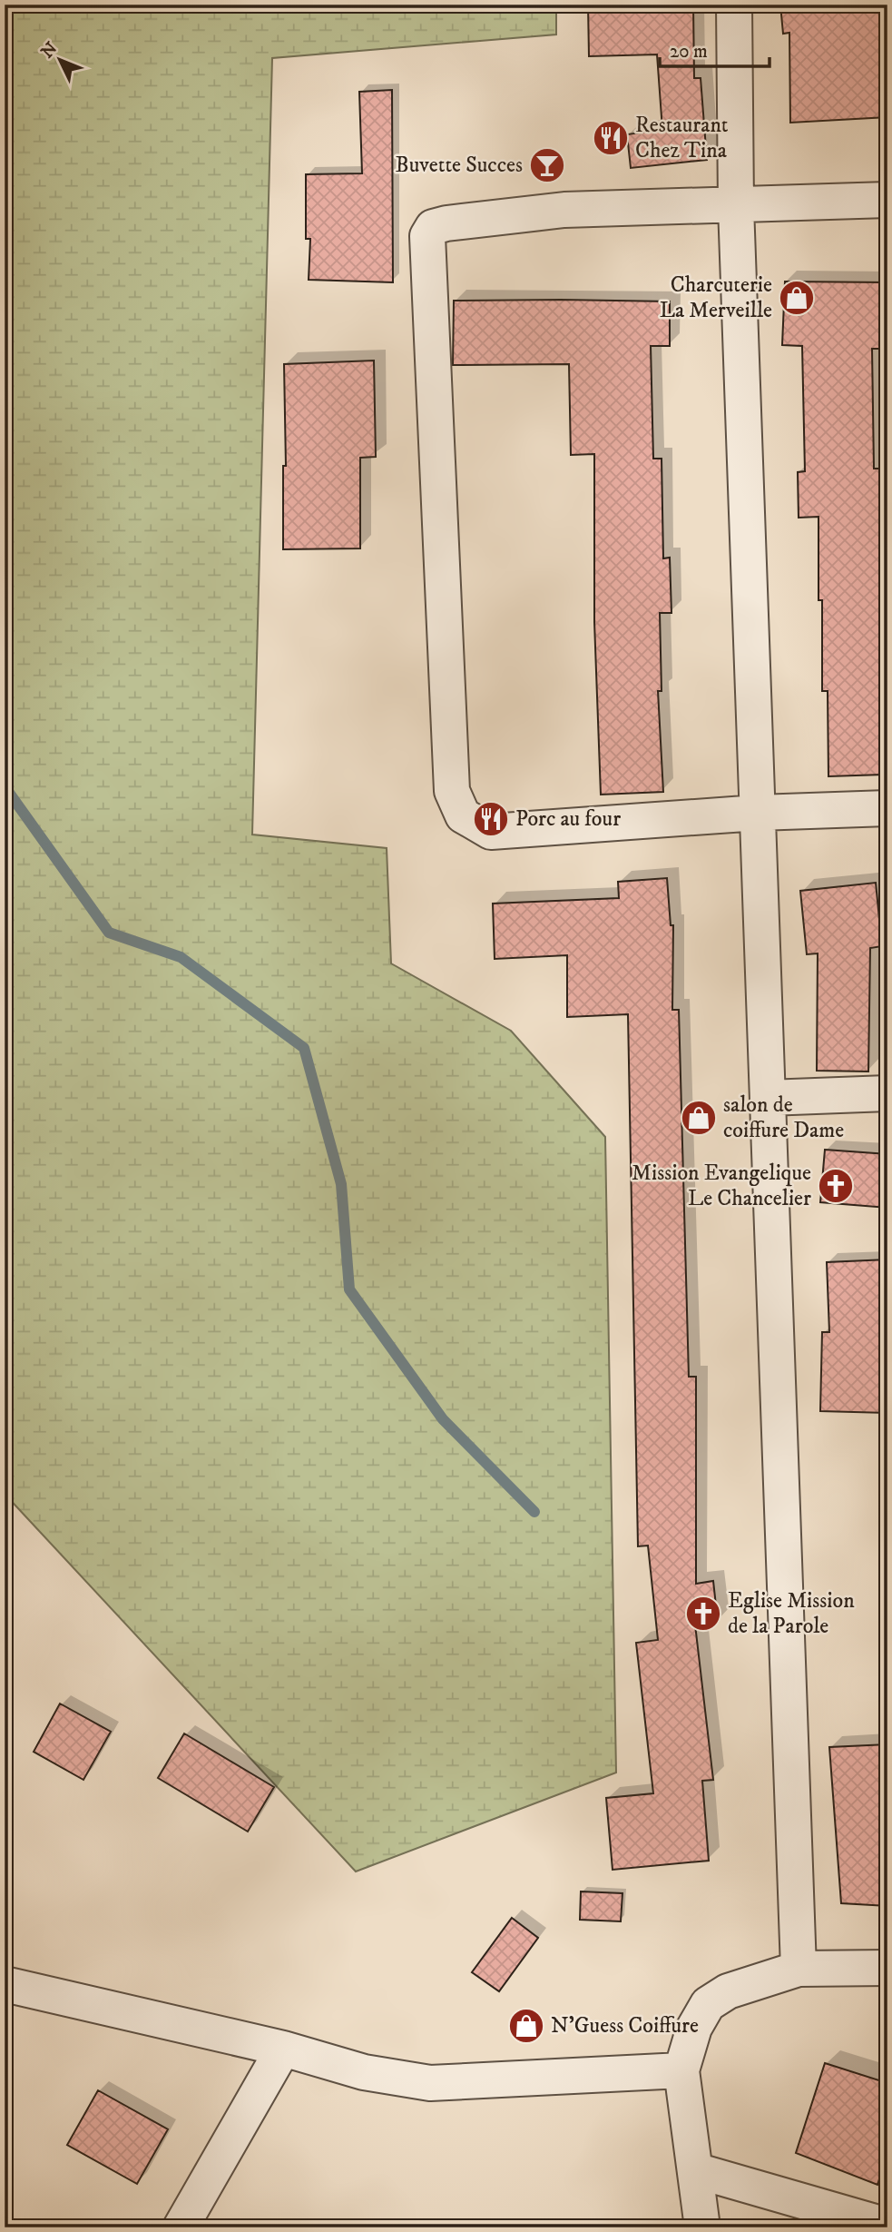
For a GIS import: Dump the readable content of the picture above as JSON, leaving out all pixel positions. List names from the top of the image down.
{
  "places": {
    "restaurant": ["Restaurant Chez Tina", "Porc au four"],
    "bar": ["Buvette Succes"],
    "shop": ["Charcuterie La Merveille", "salon de coiffure Dame", "N'Guess Coiffure"],
    "church": ["Mission Evangelique Le Chancelier", "Eglise Mission de la Parole"]
  },
  "scale_bar": "20 m",
  "north": "top left"
}
